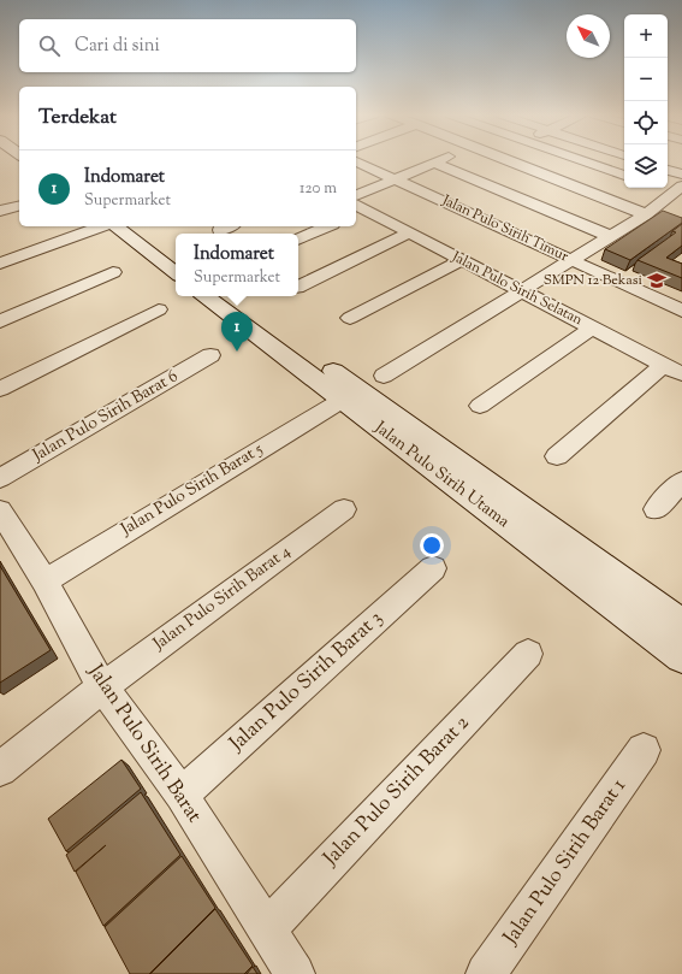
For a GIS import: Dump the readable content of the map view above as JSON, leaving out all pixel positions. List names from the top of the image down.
{
  "streets": {
    "main road": ["Jalan Pulo Sirih Utama"],
    "street": [
      "Jalan Pulo Sirih Timur",
      "Jalan Pulo Sirih Selatan",
      "Jalan Pulo Sirih Barat 6",
      "Jalan Pulo Sirih Barat 5",
      "Jalan Pulo Sirih Barat 4",
      "Jalan Pulo Sirih Barat 3",
      "Jalan Pulo Sirih Barat",
      "Jalan Pulo Sirih Barat 2",
      "Jalan Pulo Sirih Barat 1"
    ]
  },
  "crossings": [
    ["Jalan Pulo Sirih Utama", "Jalan Pulo Sirih Barat 5"],
    ["Jalan Pulo Sirih Barat 5", "Jalan Pulo Sirih Barat"],
    ["Jalan Pulo Sirih Barat 4", "Jalan Pulo Sirih Barat"],
    ["Jalan Pulo Sirih Barat 3", "Jalan Pulo Sirih Barat"],
    ["Jalan Pulo Sirih Barat", "Jalan Pulo Sirih Barat 2"]
  ],
  "places": {
    "school or university": ["SMPN 12 Bekasi"]
  },
  "north": "top left",
  "page": {
    "map_buttons": ["+", "−"],
    "search": "Cari di sini",
    "heading": "Terdekat",
    "list": [
      {
        "mark": "1",
        "name": "Indomaret",
        "note": "Supermarket",
        "value": "120 m"
      }
    ],
    "popup": ["Indomaret", "Supermarket"],
    "pins": "1"
  }
}
